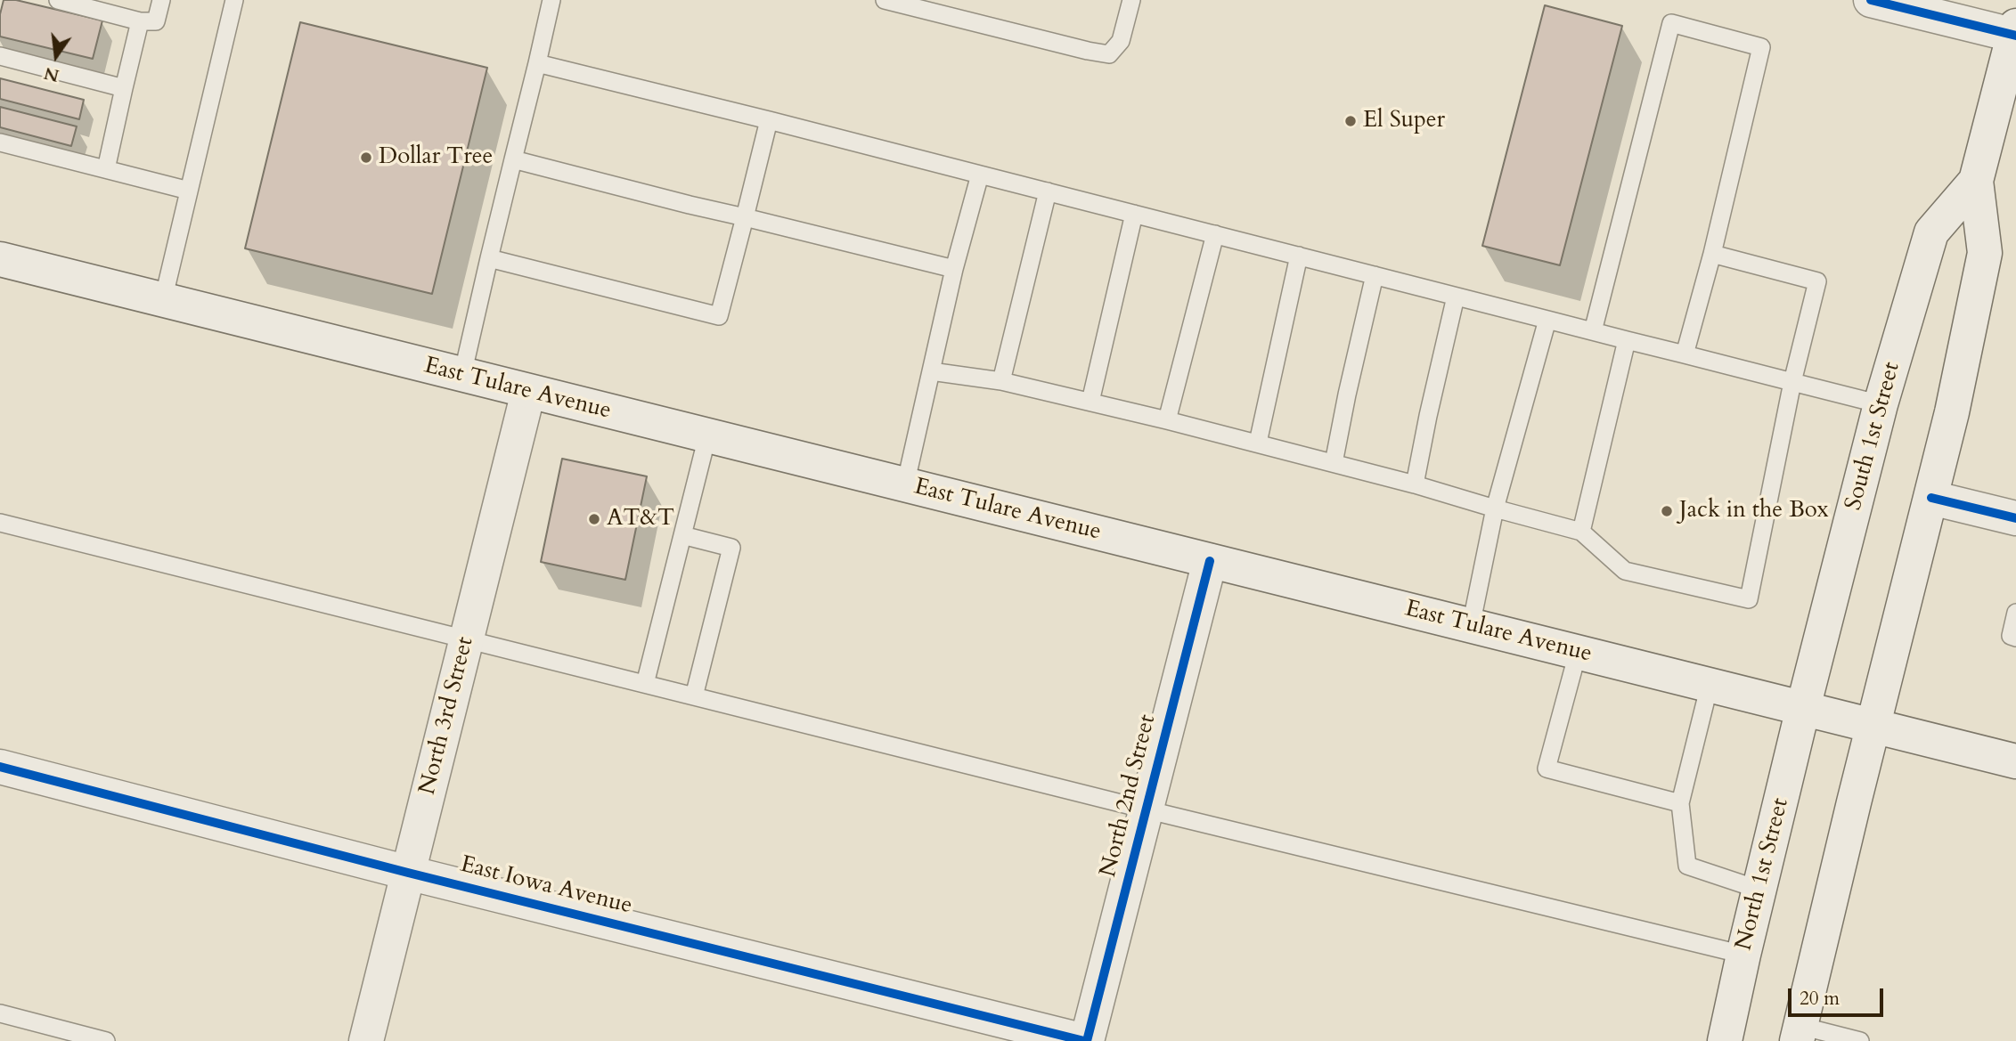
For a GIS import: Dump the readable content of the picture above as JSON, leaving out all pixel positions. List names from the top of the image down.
{
  "streets": {
    "main road": [
      "East Tulare Avenue",
      "South 1st Street",
      "North 3rd Street",
      "North 2nd Street",
      "North 1st Street",
      "East Iowa Avenue"
    ]
  },
  "crossings": [
    ["East Tulare Avenue", "South 1st Street"],
    ["East Tulare Avenue", "North 3rd Street"],
    ["East Tulare Avenue", "North 2nd Street"],
    ["East Tulare Avenue", "North 1st Street"],
    ["South 1st Street", "North 1st Street"],
    ["North 3rd Street", "East Iowa Avenue"],
    ["North 2nd Street", "East Iowa Avenue"]
  ],
  "places": [
    "El Super",
    "Dollar Tree",
    "Jack in the Box",
    "AT&T"
  ],
  "scale_bar": "20 m",
  "north": "bottom"
}
